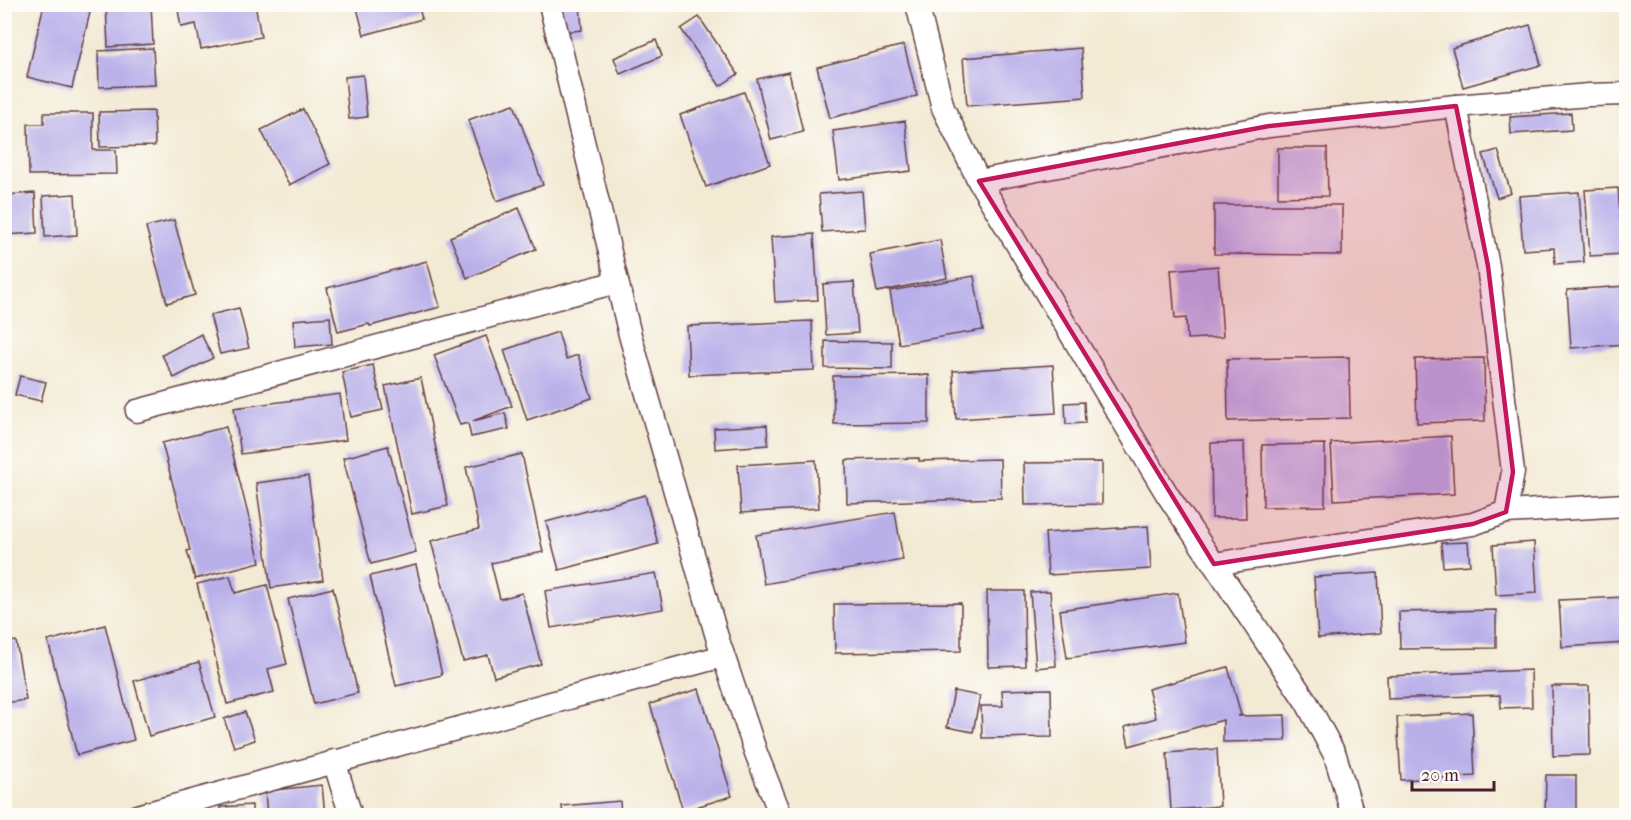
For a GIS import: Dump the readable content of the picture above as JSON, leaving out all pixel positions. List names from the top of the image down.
{
  "scale_bar": "20 m"
}
